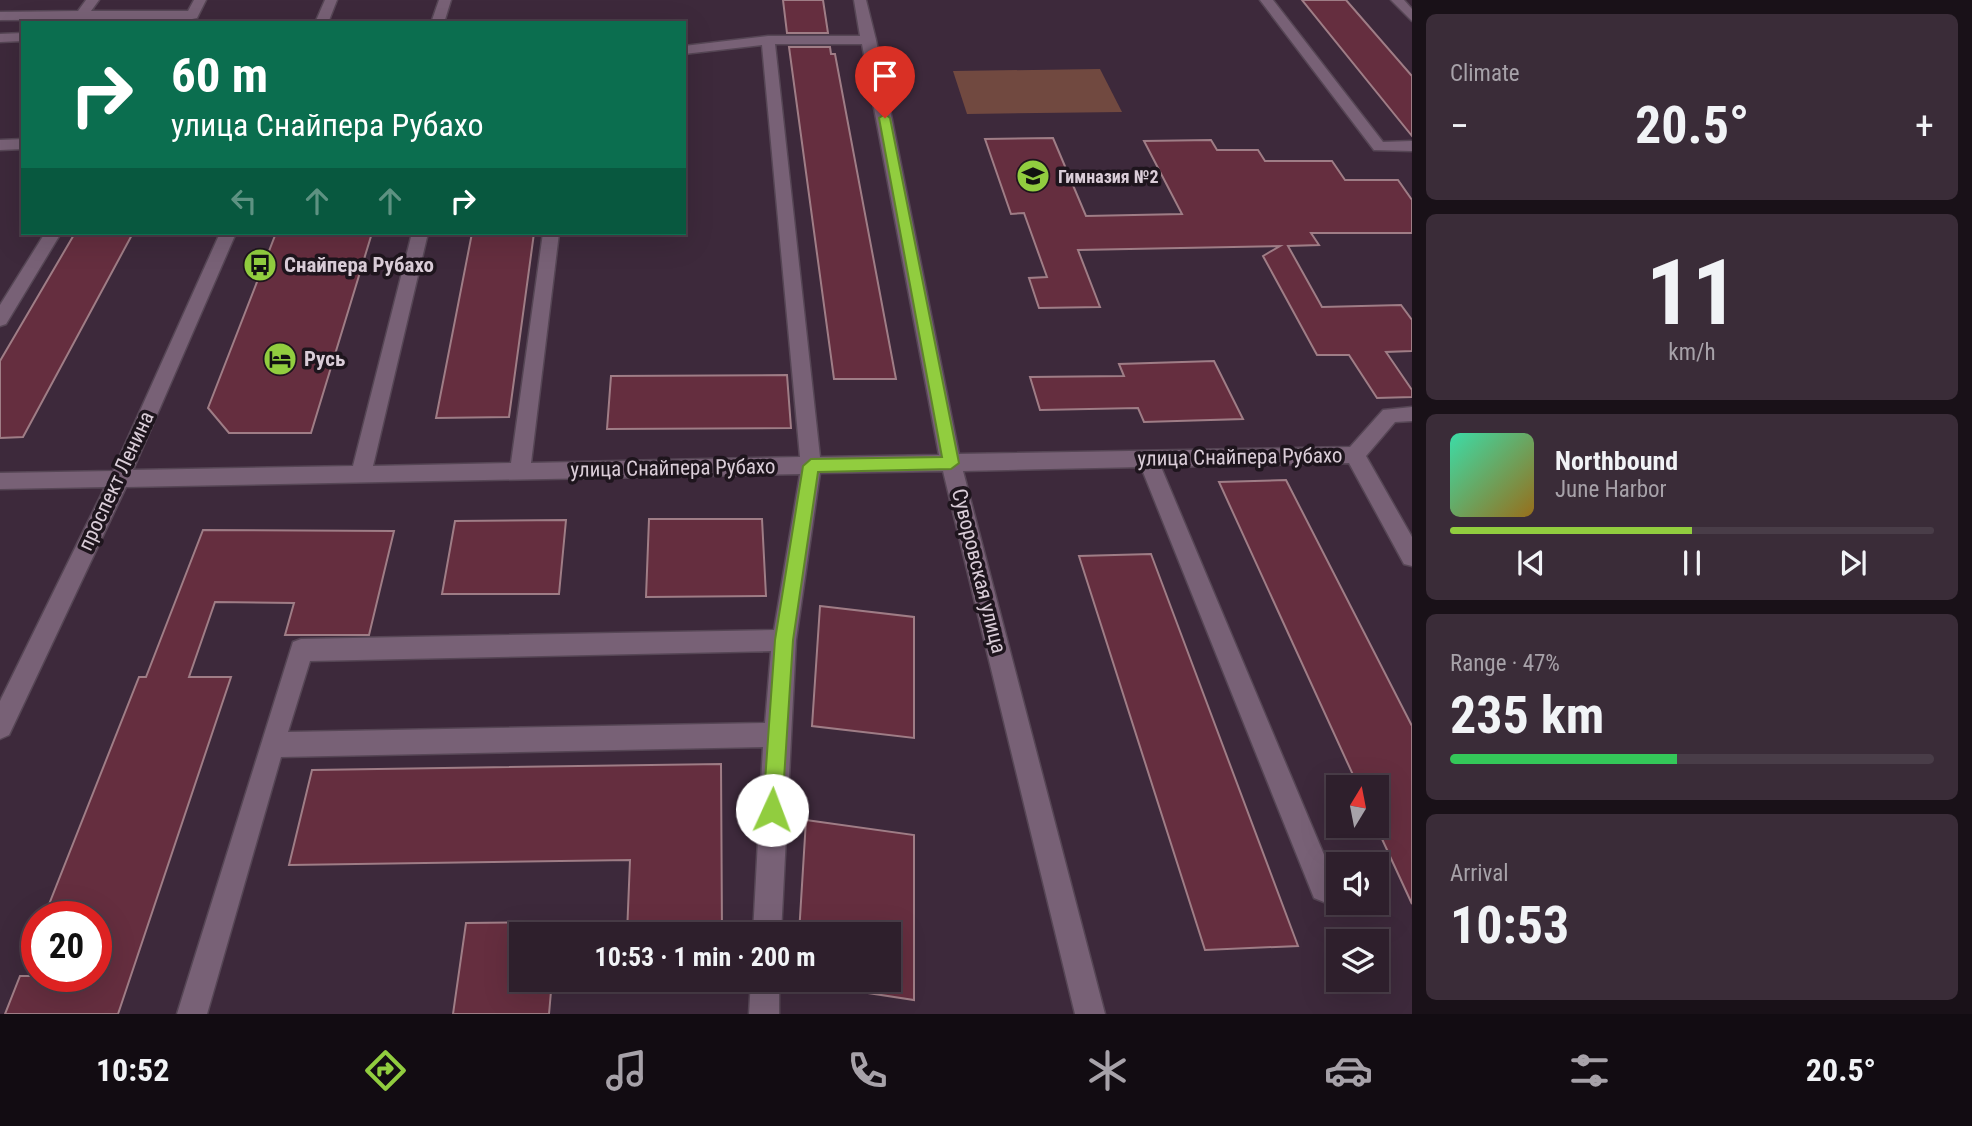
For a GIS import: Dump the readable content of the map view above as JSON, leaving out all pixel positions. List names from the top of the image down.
{
  "streets": {
    "street": ["улица Снайпера Рубахо", "проспект Ленина", "Суворовская улица"]
  },
  "crossings": [
    ["улица Снайпера Рубахо", "проспект Ленина"],
    ["улица Снайпера Рубахо", "Суворовская улица"]
  ],
  "places": {
    "school or university": ["Гимназия №2"],
    "bus stop": ["Снайпера Рубахо"],
    "hotel": ["Русь"]
  },
  "north": "top",
  "page": {
    "tile": [
      "Climate",
      ["11", "km/h"],
      ["Range · 47%", "235 km"],
      ["Arrival", "10:53"]
    ],
    "turn": ["60 m", "улица Снайпера Рубахо"],
    "heat": ["−", "20.5°", "+"],
    "song": ["Northbound", "June Harbor"],
    "limit": "20",
    "trip": "10:53 · 1 min · 200 m",
    "tabs": ["10:52", "20.5°"]
  }
}
